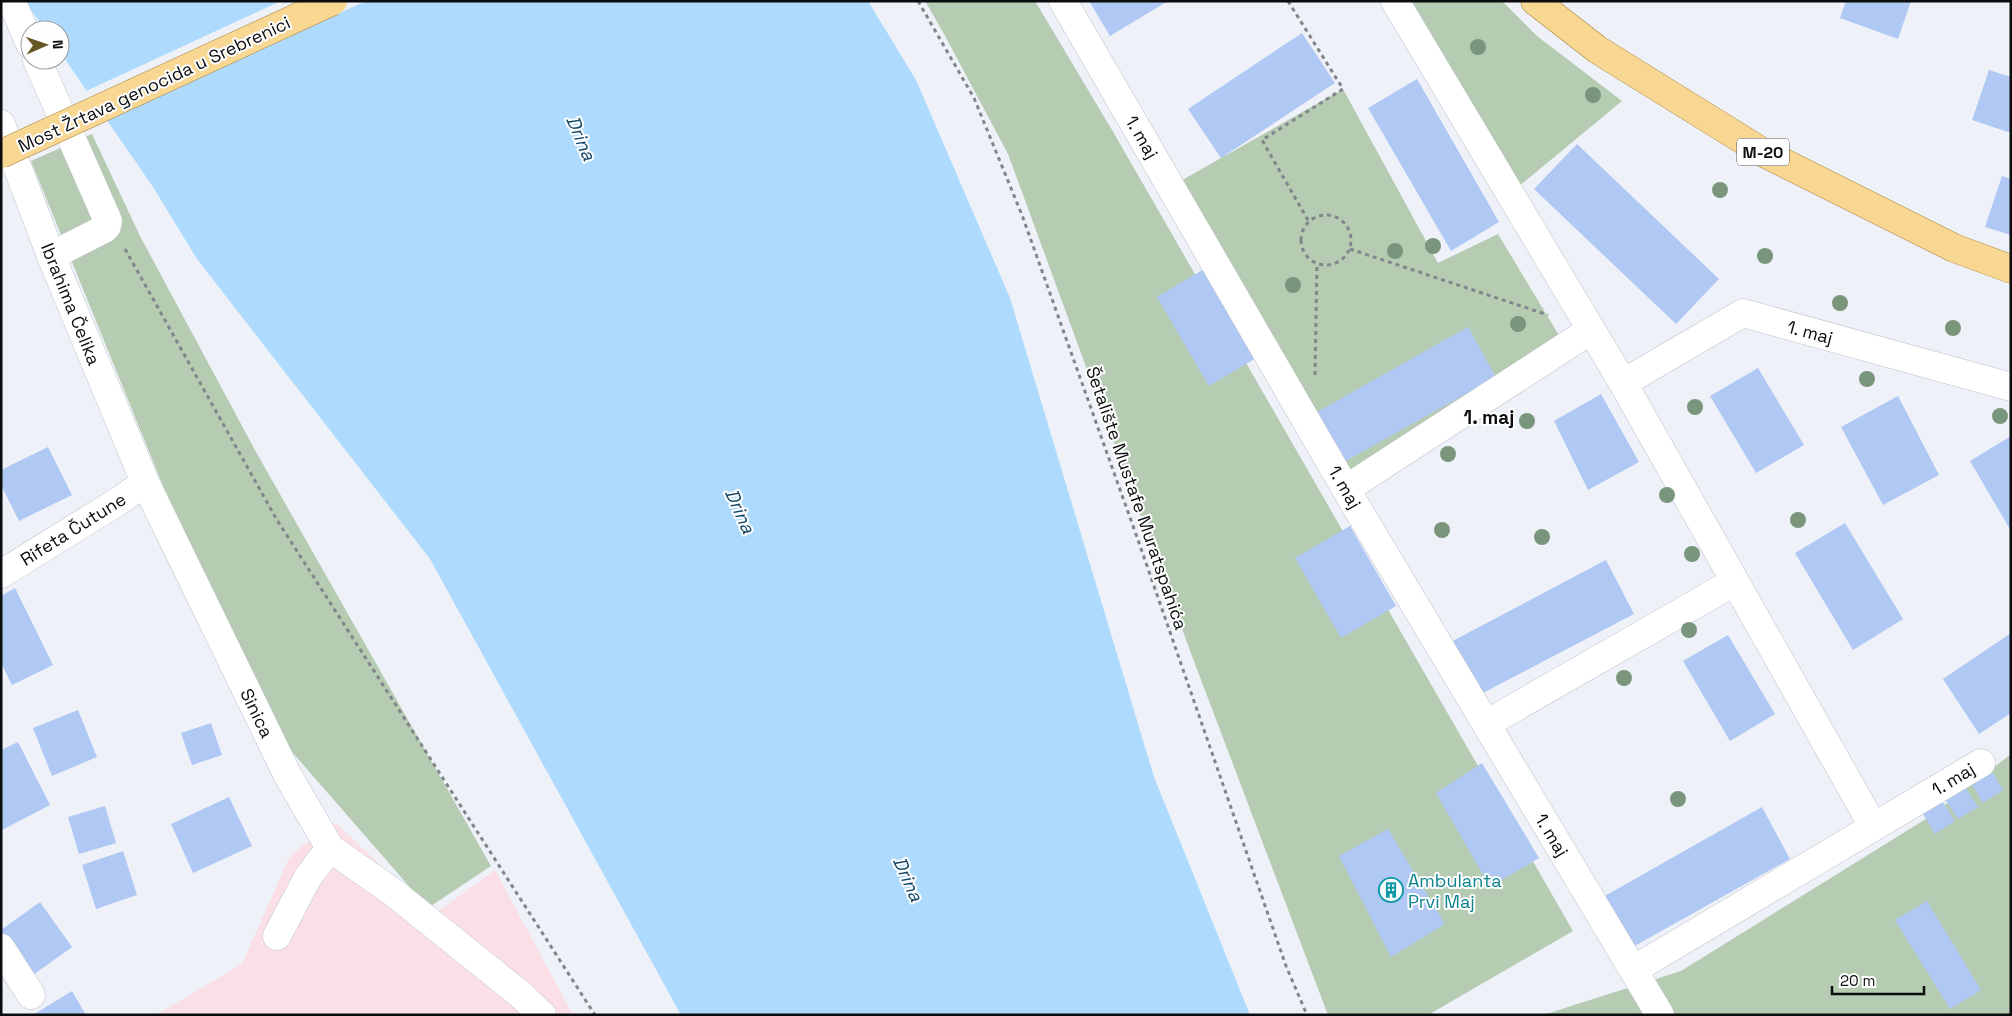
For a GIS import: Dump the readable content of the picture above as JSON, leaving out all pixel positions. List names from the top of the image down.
{
  "streets": {
    "main road": ["Most Žrtava genocida u Srebrenici", "M-20"],
    "street": [
      "1. maj",
      "Ibrahima Čelika",
      "Rifeta Čutune",
      "Sinica"
    ],
    "path": ["Šetalište Mustafe Muratspahića"]
  },
  "crossings": [
    ["Most Žrtava genocida u Srebrenici", "Ibrahima Čelika"],
    ["Ibrahima Čelika", "Rifeta Čutune"],
    ["Ibrahima Čelika", "Sinica"],
    ["Rifeta Čutune", "Sinica"]
  ],
  "districts": ["1. maj"],
  "water": ["Drina"],
  "places": {
    "building": ["Ambulanta Prvi Maj"]
  },
  "scale_bar": "20 m",
  "north": "right"
}
